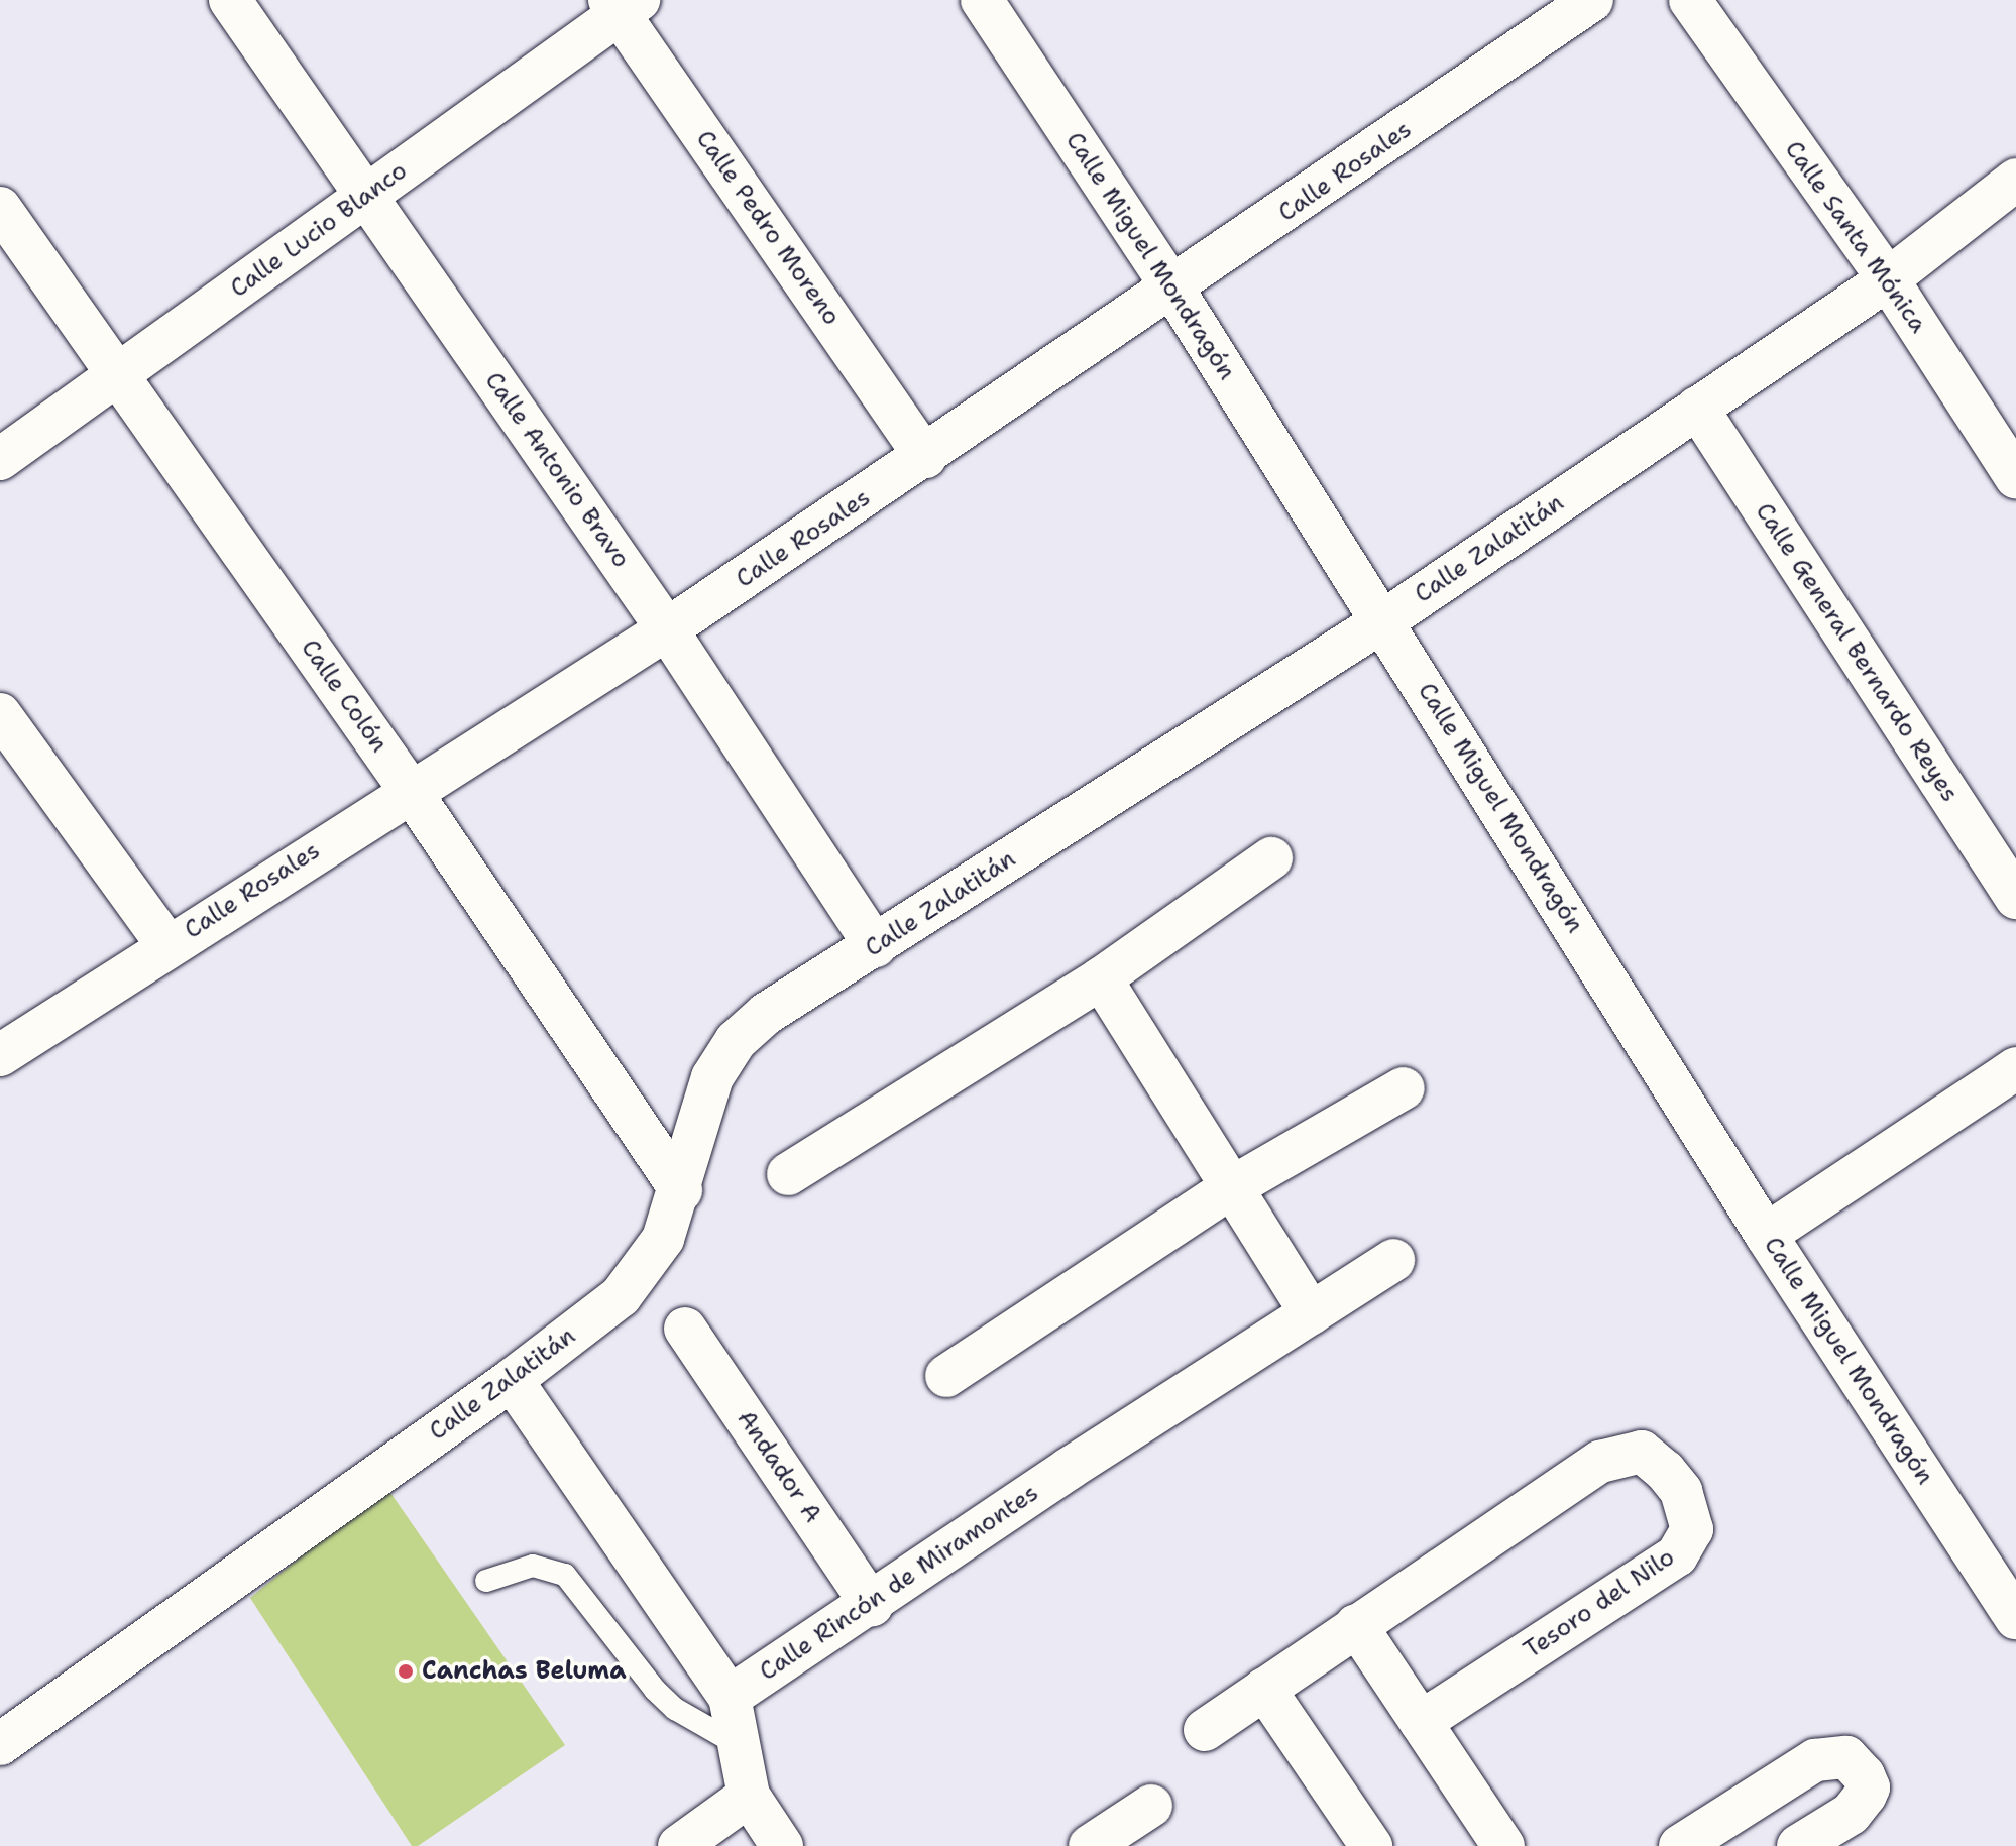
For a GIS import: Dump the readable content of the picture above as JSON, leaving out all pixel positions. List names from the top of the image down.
{
  "streets": {
    "street": [
      "Calle Rosales",
      "Calle Pedro Moreno",
      "Calle Lucio Blanco",
      "Calle Santa Mónica",
      "Calle Miguel Mondragón",
      "Calle Antonio Bravo",
      "Calle Zalatitán",
      "Calle General Bernardo Reyes",
      "Calle Colón",
      "Andador A",
      "Calle Rincón de Miramontes",
      "Tesoro del Nilo"
    ]
  },
  "crossings": [
    ["Calle Rosales", "Calle Pedro Moreno"],
    ["Calle Rosales", "Calle Miguel Mondragón"],
    ["Calle Rosales", "Calle Antonio Bravo"],
    ["Calle Rosales", "Calle Colón"],
    ["Calle Pedro Moreno", "Calle Lucio Blanco"],
    ["Calle Lucio Blanco", "Calle Antonio Bravo"],
    ["Calle Lucio Blanco", "Calle Colón"],
    ["Calle Santa Mónica", "Calle Zalatitán"],
    ["Calle Miguel Mondragón", "Calle Zalatitán"],
    ["Calle Antonio Bravo", "Calle Zalatitán"],
    ["Calle Zalatitán", "Calle General Bernardo Reyes"],
    ["Calle Zalatitán", "Calle Colón"],
    ["Andador A", "Calle Rincón de Miramontes"]
  ],
  "places": ["Canchas Beluma"]
}
